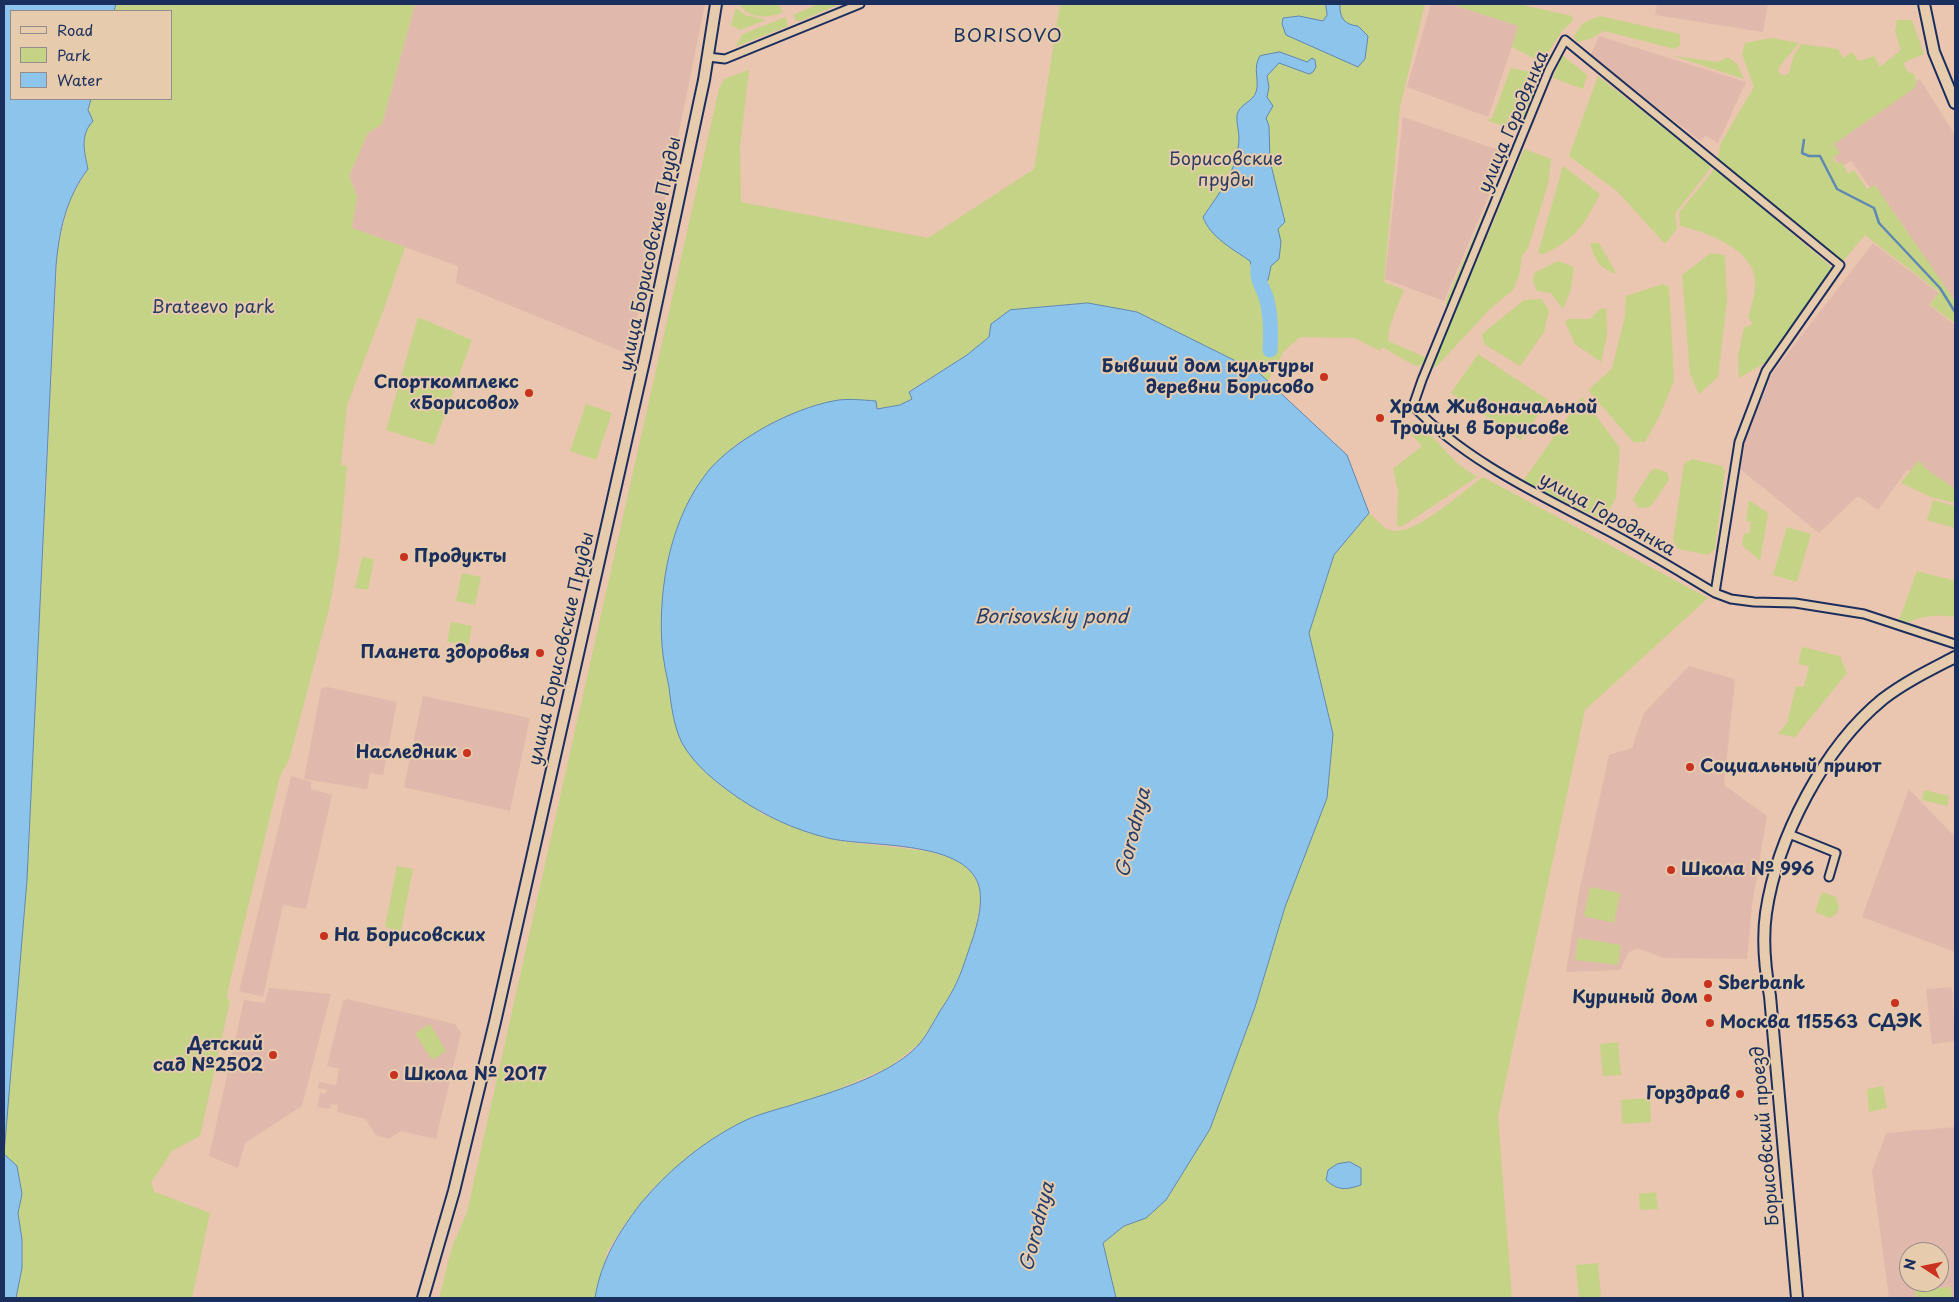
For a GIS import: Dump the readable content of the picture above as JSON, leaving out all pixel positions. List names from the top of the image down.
{
  "streets": {
    "main road": ["улица Борисовские Пруды", "Борисовский проезд"],
    "street": ["улица Городянка"]
  },
  "districts": ["BORISOVO"],
  "water": ["Borisovskiy pond", "Gorodnya"],
  "parks": ["Борисовские пруды", "Brateevo park"],
  "places": [
    "Бывший дом культуры деревни Борисово",
    "Спорткомплекс «Борисово»",
    "Храм Живоначальной Троицы в Борисове",
    "Продукты",
    "Планета здоровья",
    "Наследник",
    "Социальный приют",
    "Школа № 996",
    "На Борисовских",
    "Sberbank",
    "Куриный дом",
    "СДЭК",
    "Москва 115563",
    "Детский сад №2502",
    "Школа № 2017",
    "Горздрав"
  ],
  "legend": ["Road", "Park", "Water"],
  "north": "left"
}
